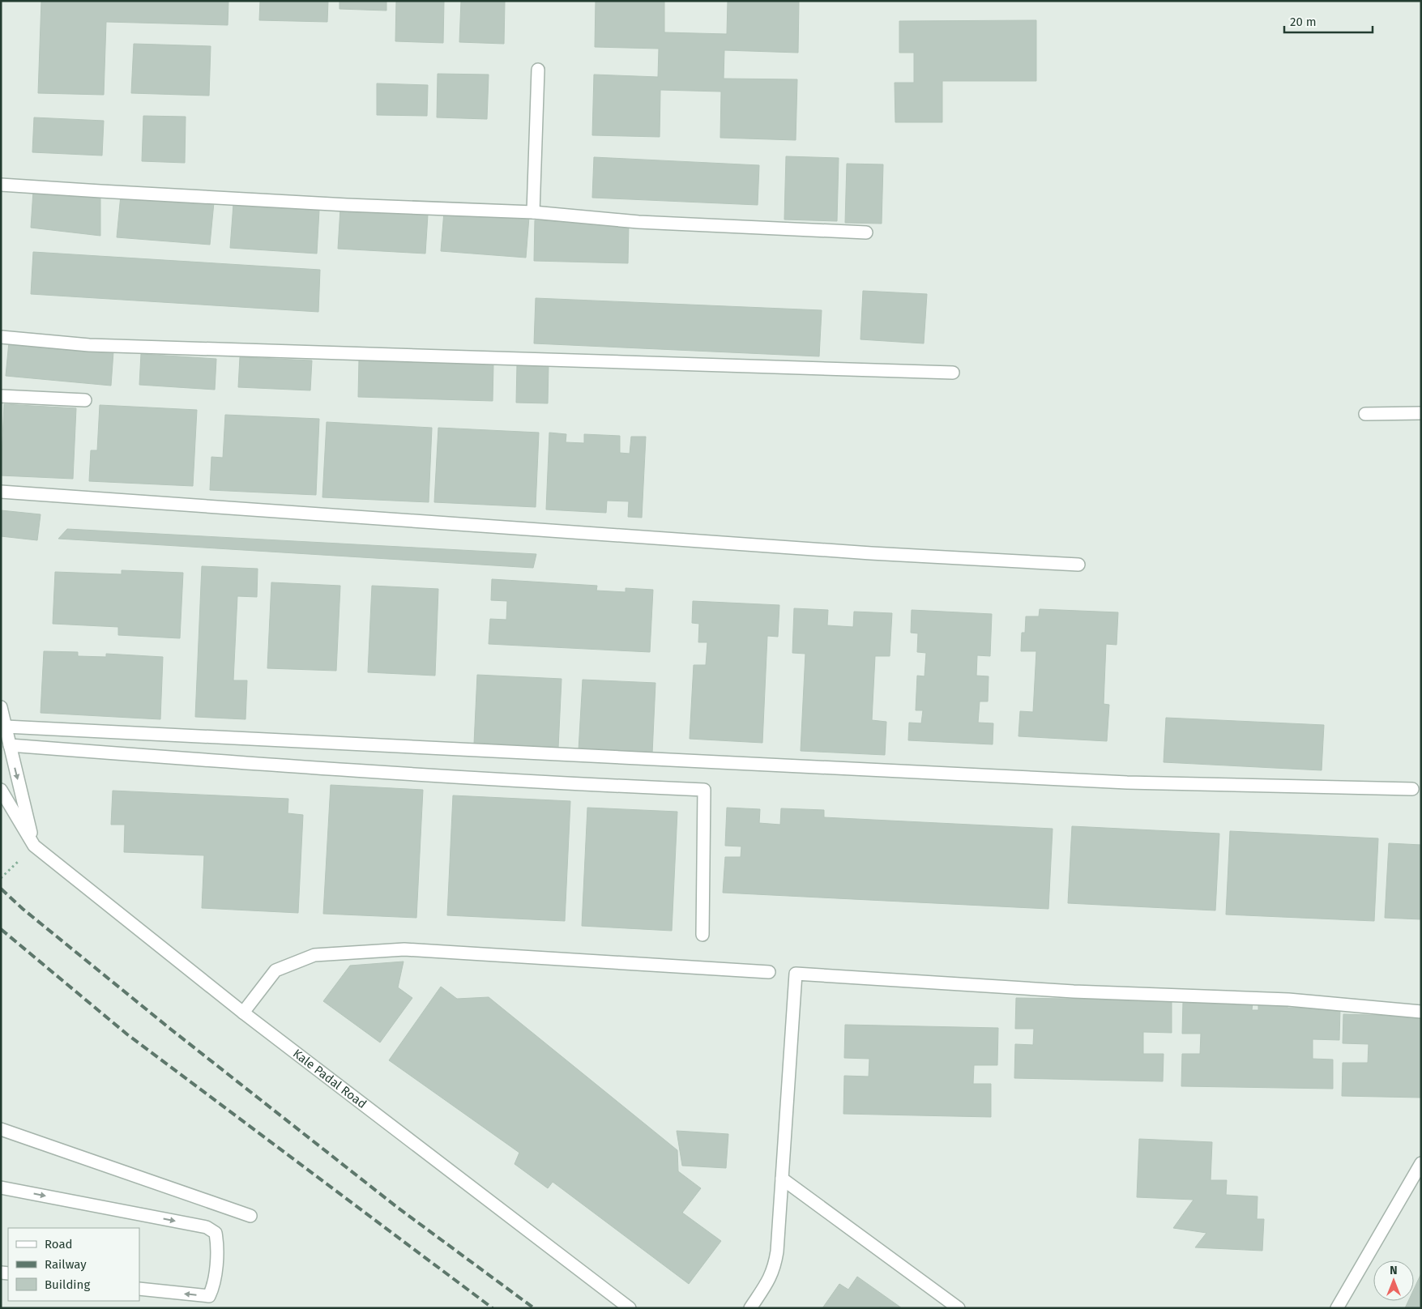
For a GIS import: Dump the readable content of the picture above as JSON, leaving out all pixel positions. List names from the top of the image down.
{
  "streets": {
    "street": ["Kale Padal Road"]
  },
  "legend": ["Road", "Railway", "Building"],
  "scale_bar": "20 m",
  "north": "top"
}
